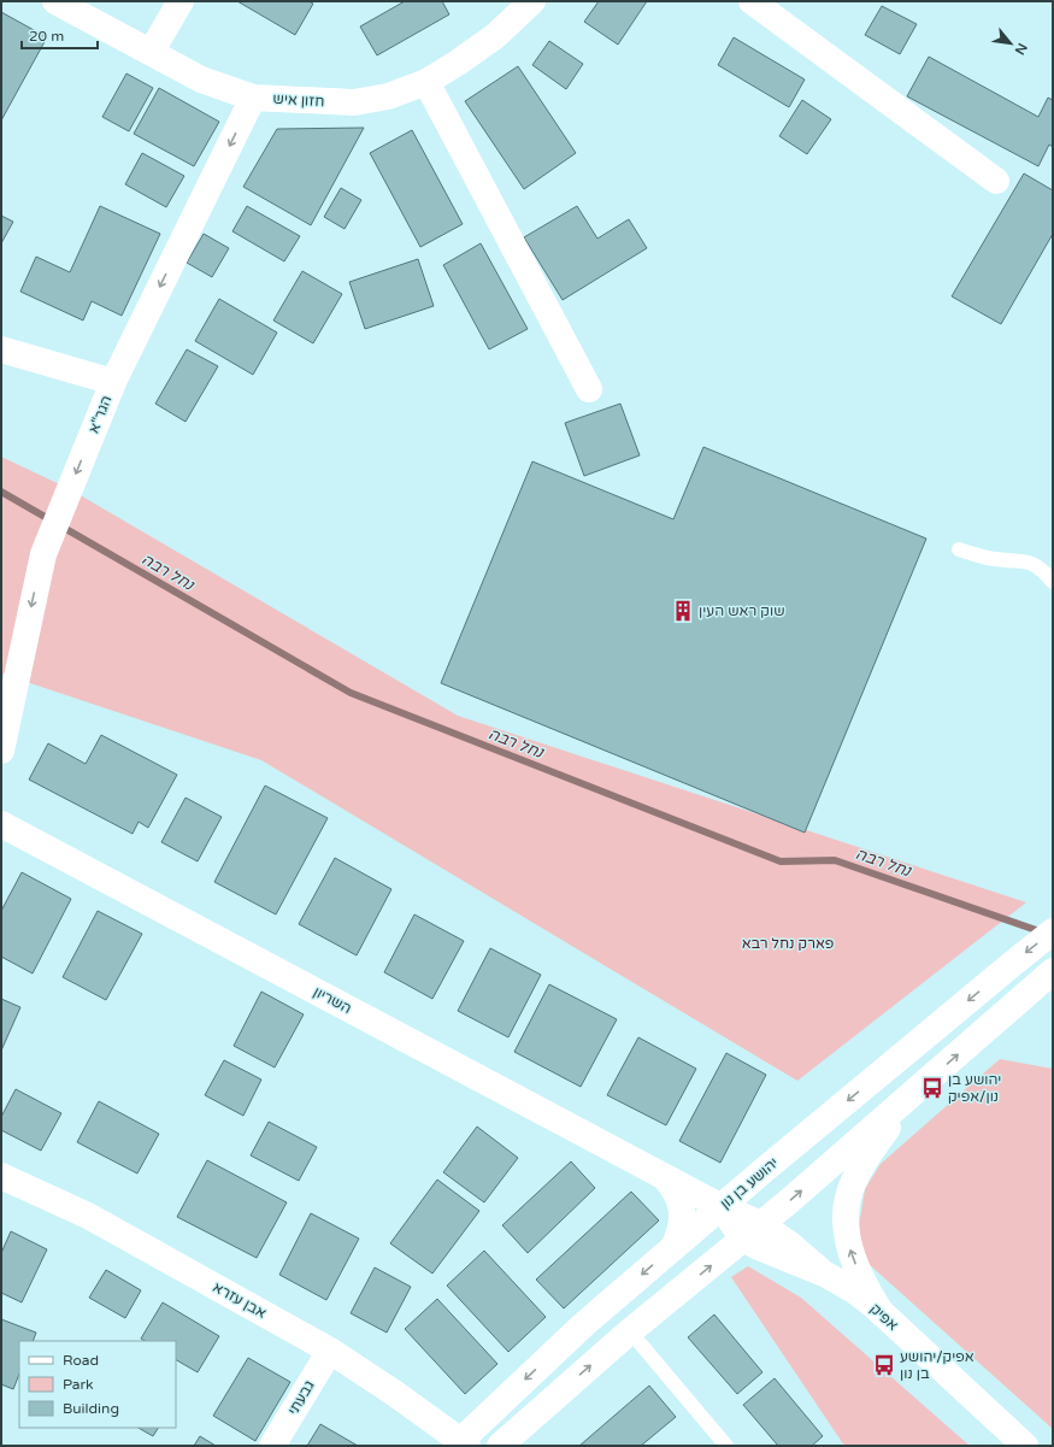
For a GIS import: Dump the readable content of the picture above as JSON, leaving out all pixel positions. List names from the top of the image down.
{
  "streets": {
    "street": [
      "חזון איש",
      "הגר\"א",
      "השריון",
      "יהושע בן נון",
      "אבן עזרא",
      "אפיק",
      "גבעתי"
    ]
  },
  "crossings": [
    ["חזון איש", "הגר\"א"],
    ["השריון", "יהושע בן נון"],
    ["השריון", "אפיק"],
    ["יהושע בן נון", "אבן עזרא"],
    ["יהושע בן נון", "אפיק"],
    ["אבן עזרא", "גבעתי"]
  ],
  "one_way": ["הגר\"א"],
  "water": ["נחל רבה"],
  "parks": ["פארק נחל רבא"],
  "places": {
    "building": ["שוק ראש העין"],
    "bus stop": ["יהושע בן נון/אפיק", "אפיק/יהושע בן נון"]
  },
  "legend": ["Road", "Park", "Building"],
  "scale_bar": "20 m",
  "north": "bottom right"
}
